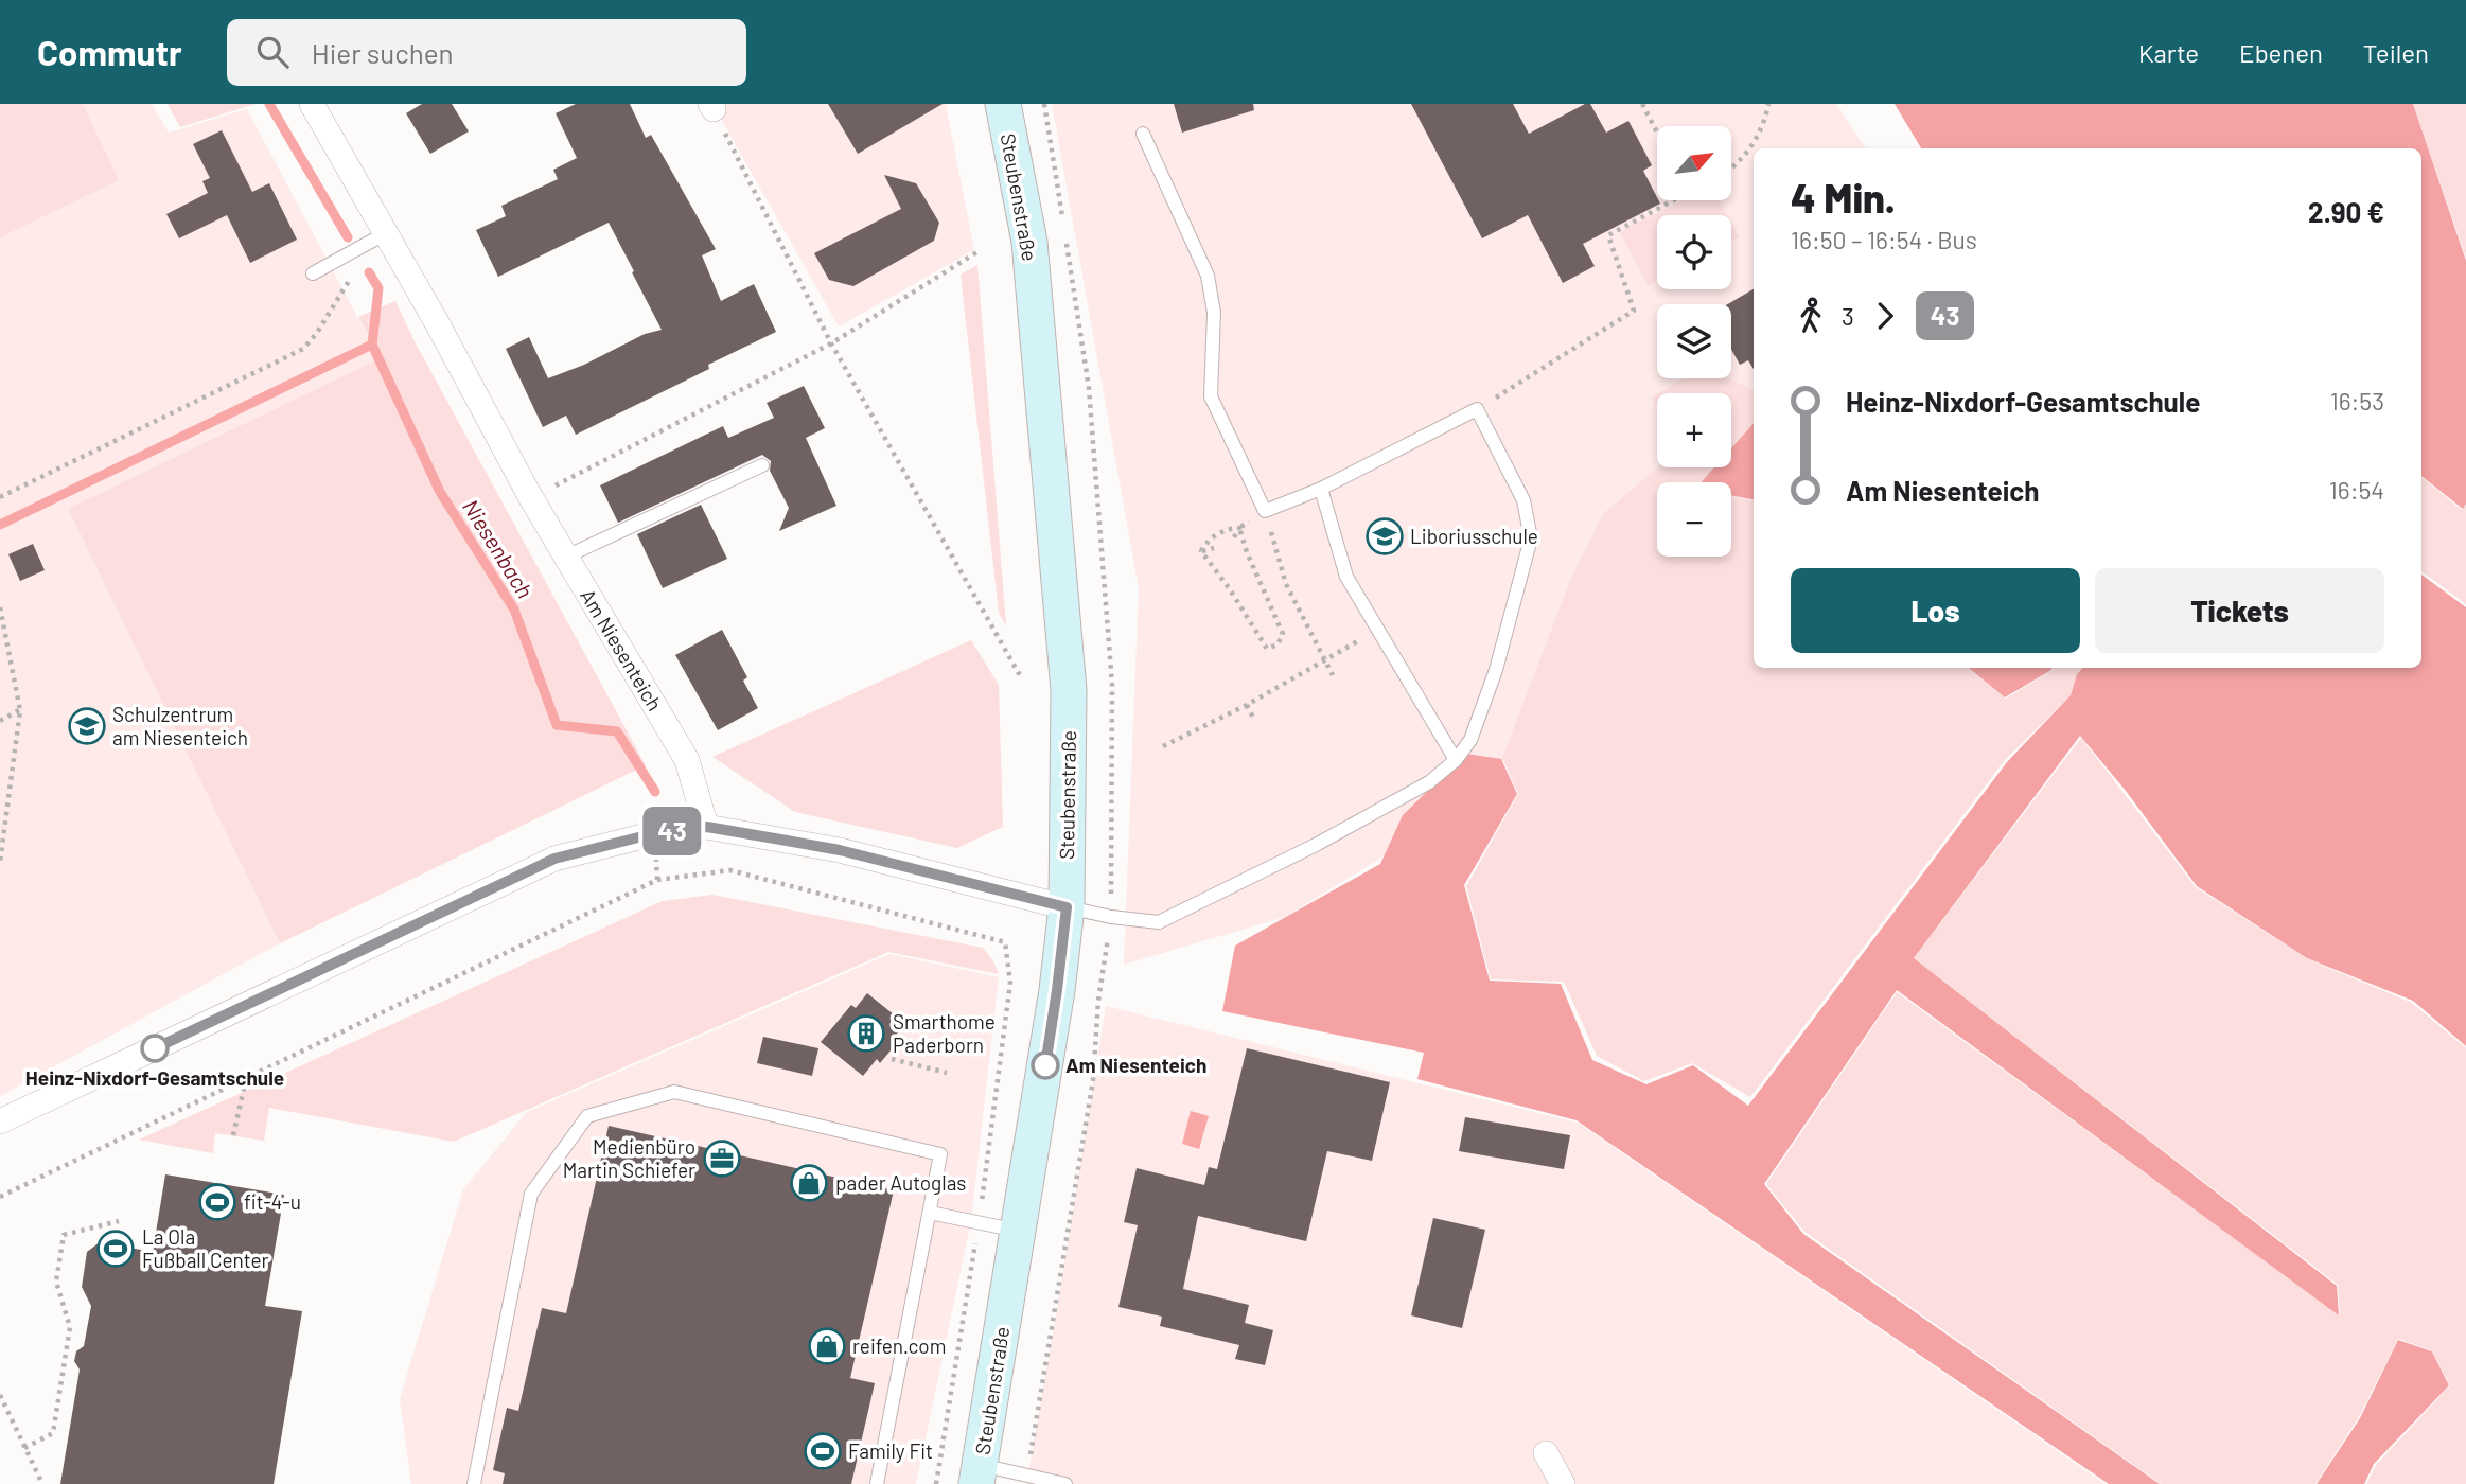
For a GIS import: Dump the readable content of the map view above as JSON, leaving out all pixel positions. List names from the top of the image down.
{
  "streets": {
    "street": ["Steubenstraße", "Am Niesenteich"]
  },
  "water": ["Niesenbach"],
  "places": {
    "school or university": ["Liboriusschule", "Schulzentrum am Niesenteich"],
    "building": ["Smarthome Paderborn"],
    "other": ["Heinz-Nixdorf-Gesamtschule", "Am Niesenteich"],
    "office": ["Medienbüro Martin Schiefer"],
    "shop": ["pader Autoglas", "reifen.com"],
    "sports": ["fit-4-u", "La Ola Fußball Center", "Family Fit"]
  },
  "lines": ["bus line 43"],
  "north": "top right",
  "page": {
    "header": "Commutr",
    "search": "Hier suchen",
    "nav": ["Karte", "Ebenen", "Teilen"],
    "on_map": "43",
    "map_buttons": ["+", "−"],
    "heading": ["4 Min.", "16:50 – 16:54 · Bus", "2.90 €"],
    "legs": ["3", "43"],
    "list": [
      {
        "name": "Heinz-Nixdorf-Gesamtschule",
        "value": "16:53"
      },
      {
        "name": "Am Niesenteich",
        "value": "16:54"
      }
    ],
    "buttons": ["Los", "Tickets"]
  }
}
